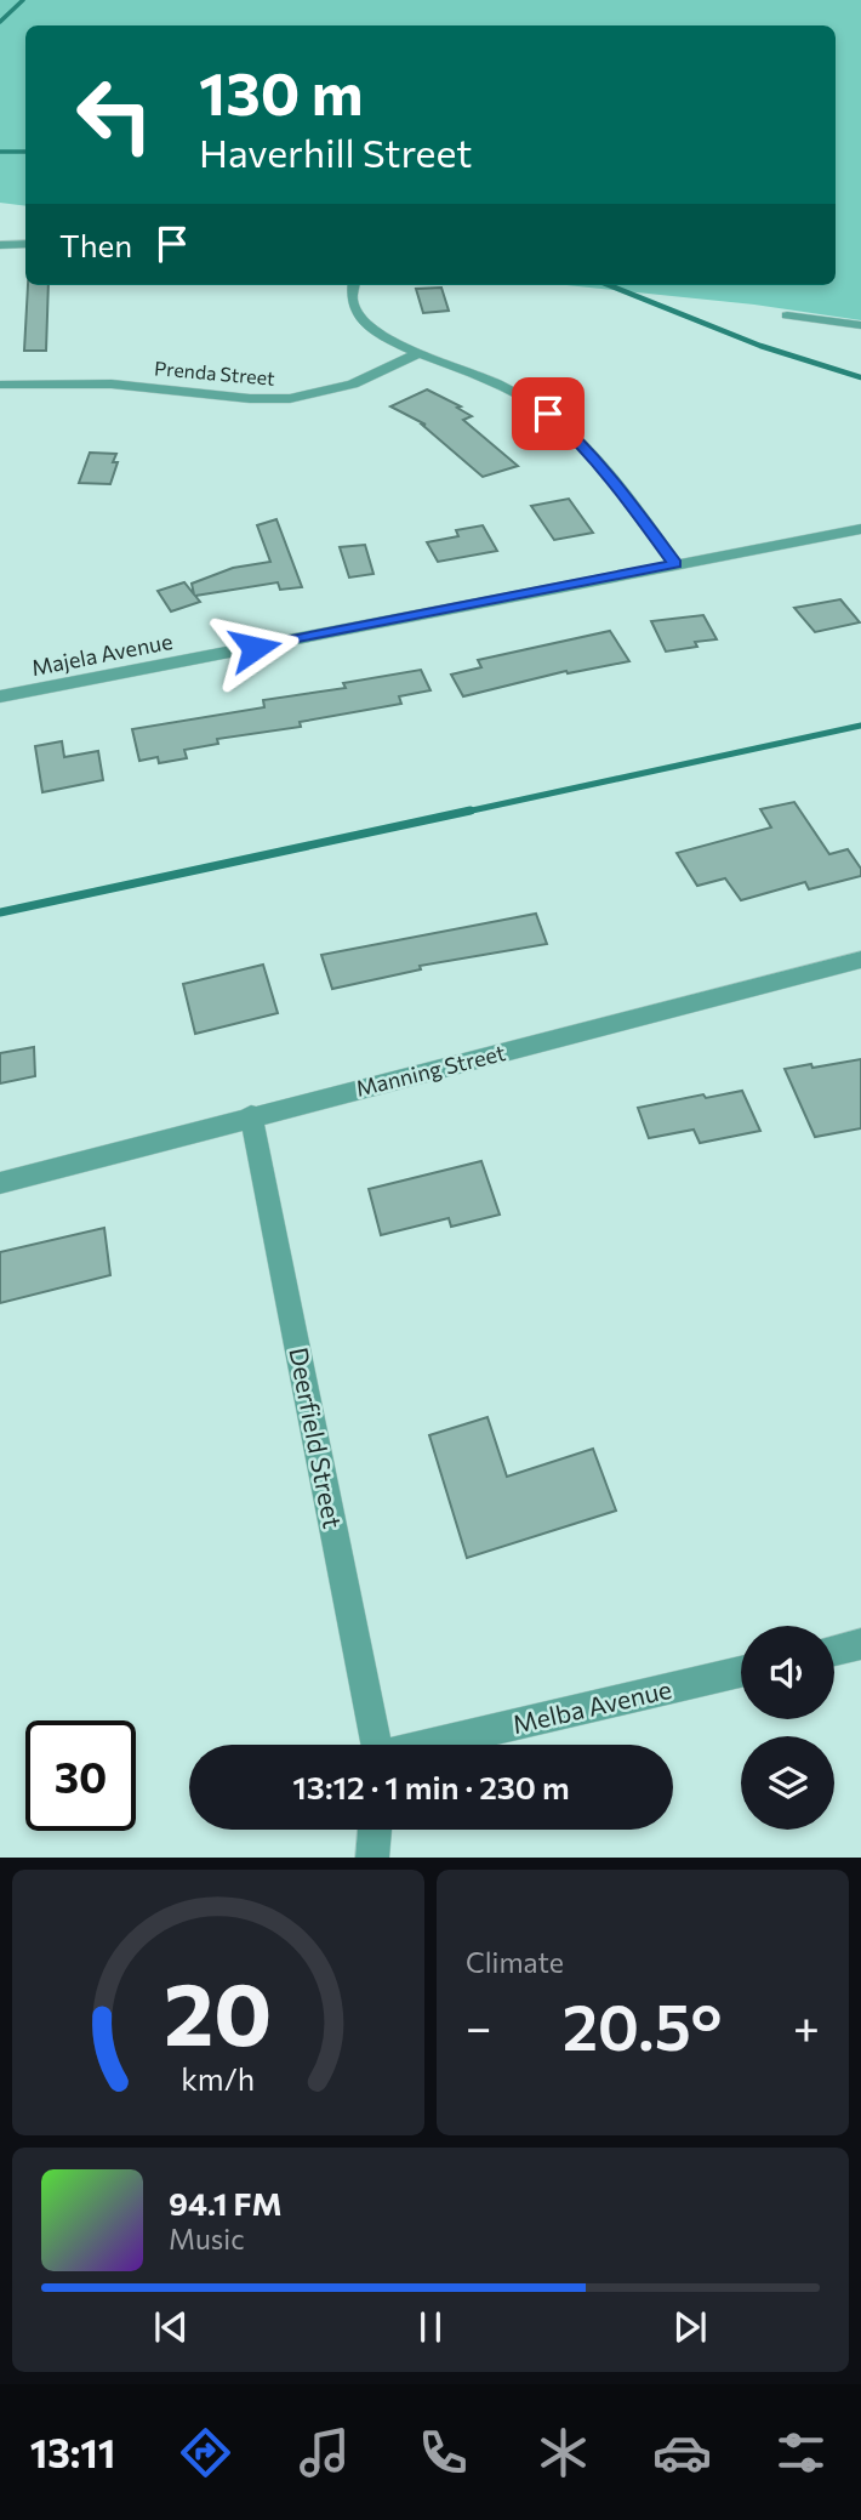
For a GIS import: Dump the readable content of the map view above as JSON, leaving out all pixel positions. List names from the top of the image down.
{
  "streets": {
    "street": [
      "Prenda Street",
      "Majela Avenue",
      "Manning Street",
      "Deerfield Street",
      "Melba Avenue"
    ]
  },
  "crossings": [
    ["Manning Street", "Deerfield Street"]
  ],
  "page": {
    "turn": ["130 m", "Haverhill Street"],
    "then": "Then",
    "limit": "30",
    "trip": "13:12 · 1 min · 230 m",
    "tile": "Climate",
    "heat": ["−", "20.5°", "+"],
    "song": ["94.1 FM", "Music"],
    "tabs": "13:11",
    "gauge": ["20", "km/h"]
  }
}
